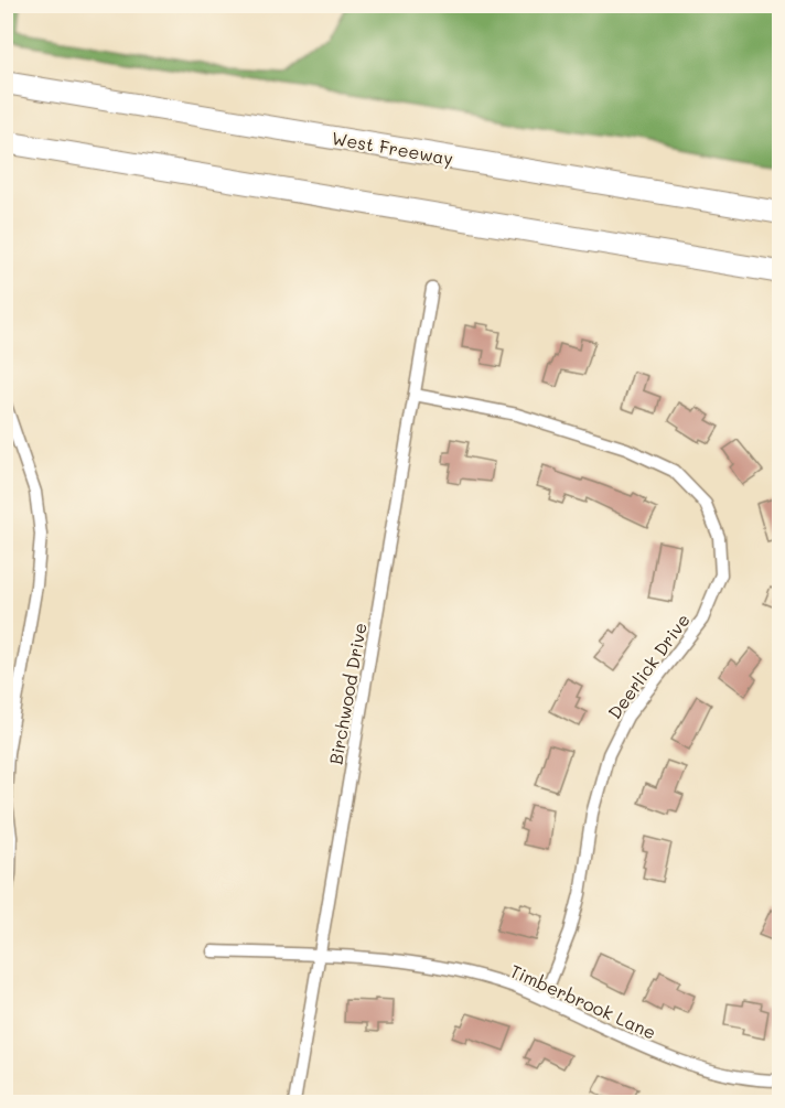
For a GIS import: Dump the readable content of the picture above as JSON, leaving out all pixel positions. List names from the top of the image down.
{
  "streets": {
    "highway": ["West Freeway"],
    "street": ["Deerlick Drive", "Birchwood Drive", "Timberbrook Lane"]
  },
  "crossings": [
    ["Deerlick Drive", "Birchwood Drive"],
    ["Deerlick Drive", "Timberbrook Lane"],
    ["Birchwood Drive", "Timberbrook Lane"]
  ]
}
